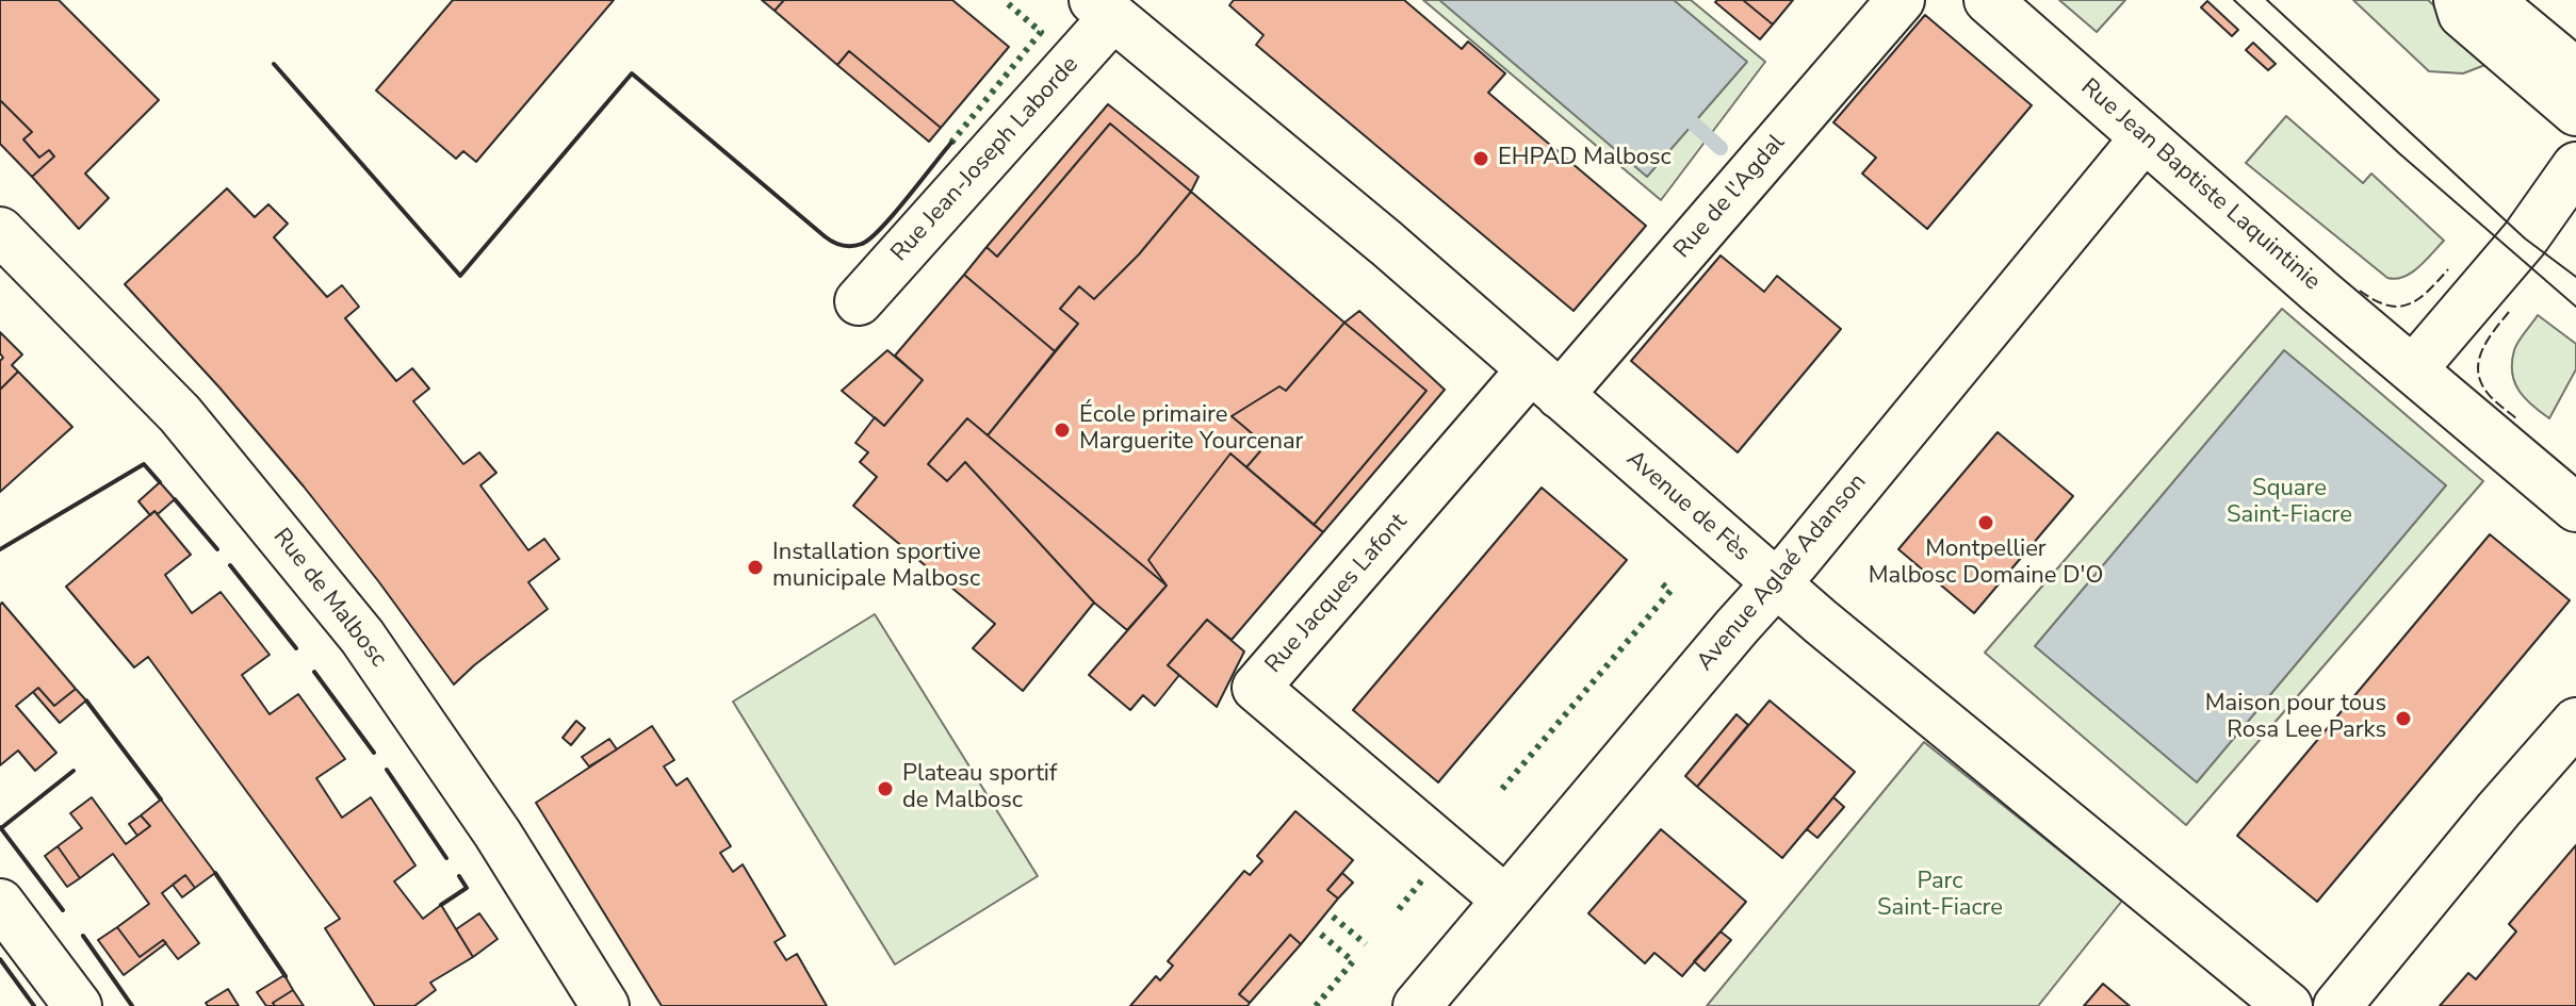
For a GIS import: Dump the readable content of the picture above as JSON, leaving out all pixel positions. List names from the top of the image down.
{
  "streets": {
    "street": [
      "Rue Jean-Joseph Laborde",
      "Rue Jean Baptiste Laquintinie",
      "Rue de l'Agdal",
      "Avenue de Fès",
      "Avenue Aglaé Adanson",
      "Rue Jacques Lafont",
      "Rue de Malbosc"
    ]
  },
  "crossings": [
    ["Rue Jean-Joseph Laborde", "Avenue de Fès"],
    ["Rue Jean Baptiste Laquintinie", "Avenue Aglaé Adanson"],
    ["Rue de l'Agdal", "Avenue de Fès"],
    ["Rue de l'Agdal", "Rue Jacques Lafont"],
    ["Avenue de Fès", "Avenue Aglaé Adanson"],
    ["Avenue de Fès", "Rue Jacques Lafont"],
    ["Avenue Aglaé Adanson", "Rue Jacques Lafont"]
  ],
  "parks": ["Square Saint-Fiacre", "Parc Saint-Fiacre"],
  "places": [
    "EHPAD Malbosc",
    "École primaire Marguerite Yourcenar",
    "Montpellier Malbosc Domaine D'O",
    "Installation sportive municipale Malbosc",
    "Maison pour tous Rosa Lee Parks",
    "Plateau sportif de Malbosc"
  ]
}
